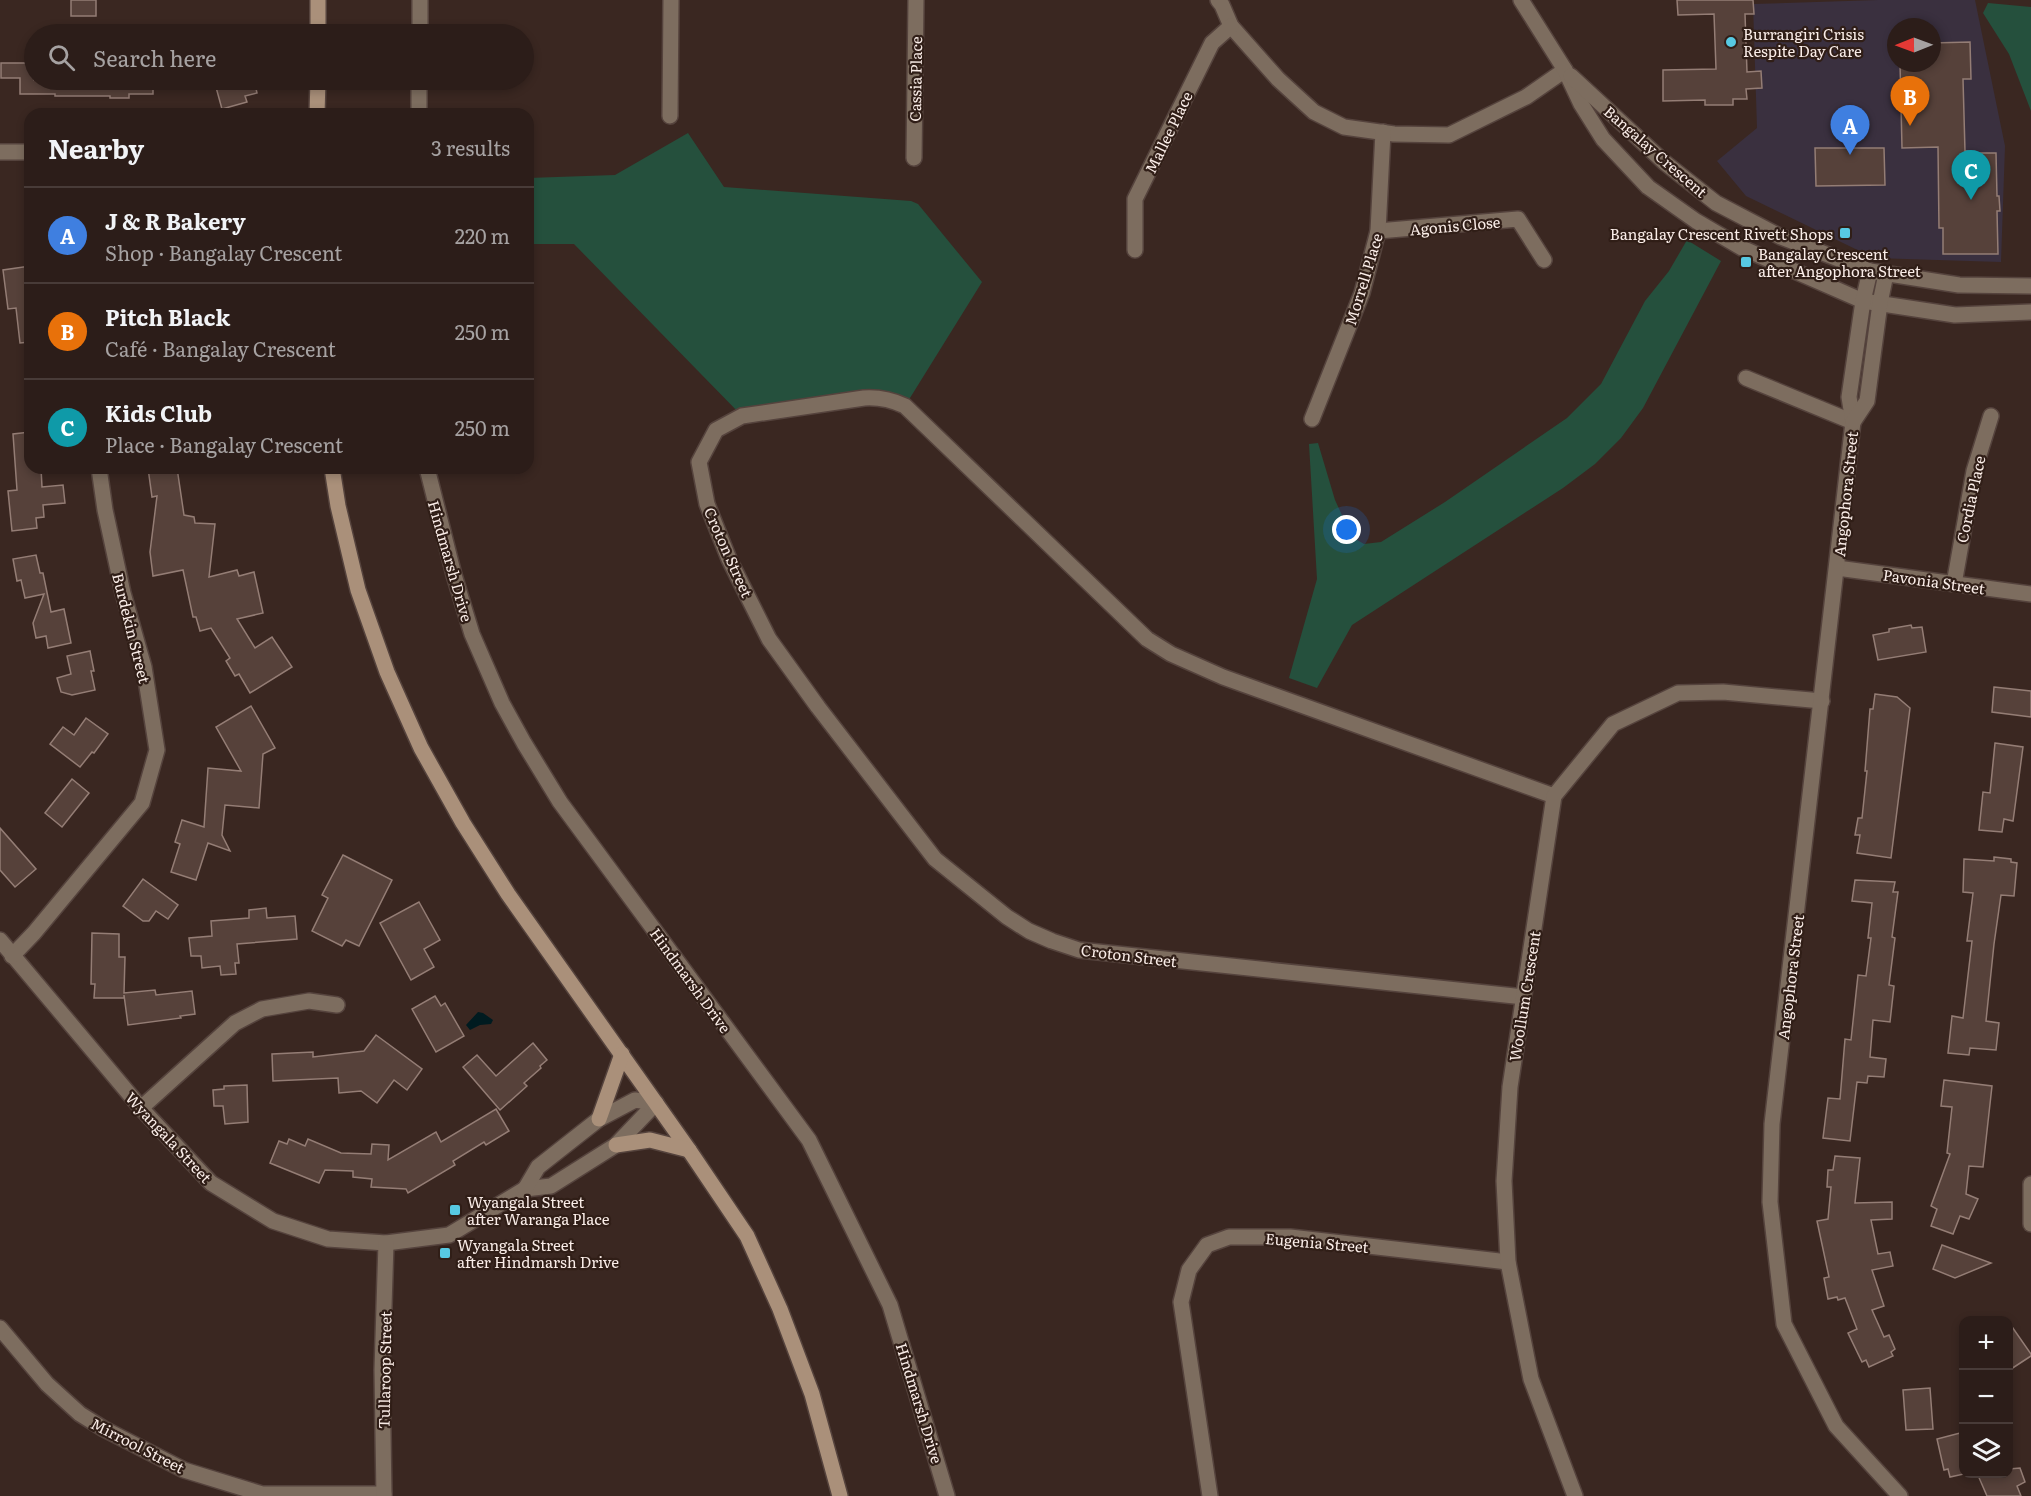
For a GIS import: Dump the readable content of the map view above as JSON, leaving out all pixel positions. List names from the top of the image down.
{
  "streets": {
    "street": [
      "Cassia Place",
      "Mallee Place",
      "Bangalay Crescent",
      "Agonis Close",
      "Morrell Place",
      "Angophora Street",
      "Cordia Place",
      "Croton Street",
      "Hindmarsh Drive",
      "Pavonia Street",
      "Burdekin Street",
      "Woollum Crescent",
      "Wyangala Street",
      "Eugenia Street",
      "Tullaroop Street",
      "Mirrool Street"
    ]
  },
  "crossings": [
    ["Bangalay Crescent", "Angophora Street"],
    ["Agonis Close", "Morrell Place"],
    ["Angophora Street", "Pavonia Street"],
    ["Cordia Place", "Pavonia Street"],
    ["Croton Street", "Woollum Crescent"],
    ["Burdekin Street", "Wyangala Street"],
    ["Woollum Crescent", "Eugenia Street"],
    ["Wyangala Street", "Tullaroop Street"],
    ["Tullaroop Street", "Mirrool Street"]
  ],
  "places": {
    "other": ["Burrangiri Crisis Respite Day Care"],
    "transit": [
      "Bangalay Crescent Rivett Shops",
      "Bangalay Crescent after Angophora Street",
      "Wyangala Street after Waranga Place",
      "Wyangala Street after Hindmarsh Drive"
    ]
  },
  "north": "left",
  "page": {
    "search": "Search here",
    "pins": ["B", "A", "C"],
    "heading": ["Nearby", "3 results"],
    "list": [
      {
        "mark": "A",
        "name": "J & R Bakery",
        "note": "Shop · Bangalay Crescent",
        "value": "220 m"
      },
      {
        "mark": "B",
        "name": "Pitch Black",
        "note": "Café · Bangalay Crescent",
        "value": "250 m"
      },
      {
        "mark": "C",
        "name": "Kids Club",
        "note": "Place · Bangalay Crescent",
        "value": "250 m"
      }
    ],
    "map_buttons": ["+", "−"]
  }
}
